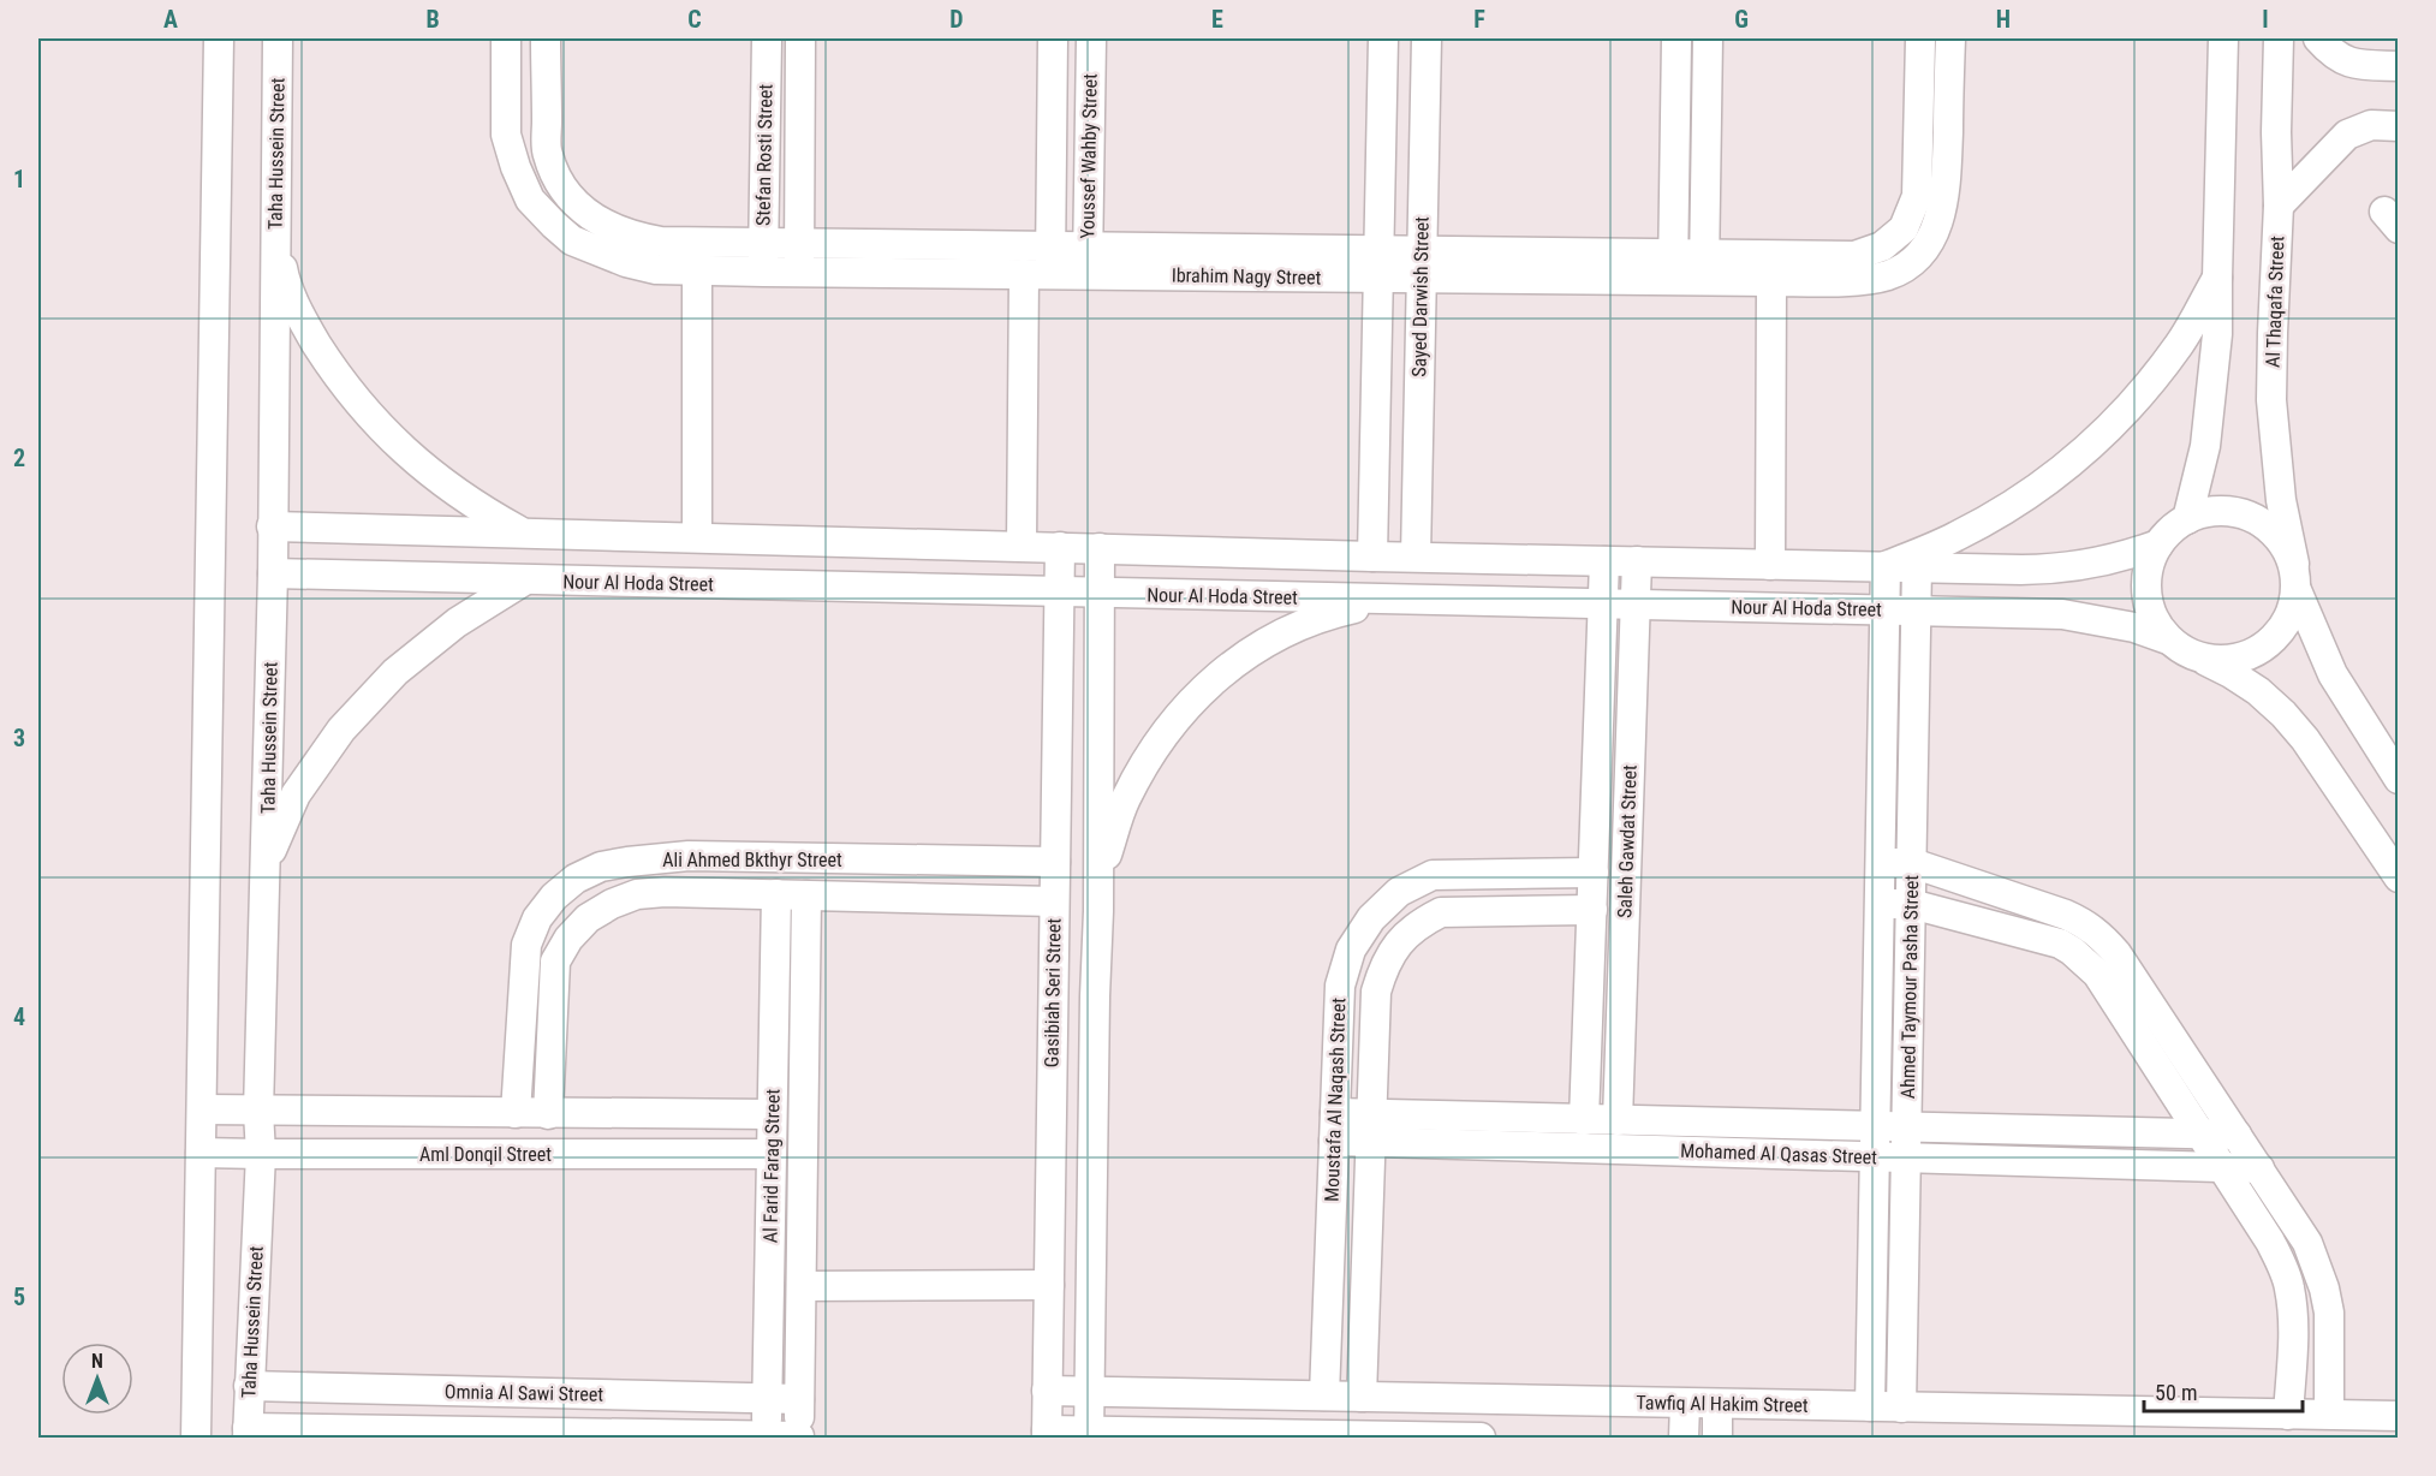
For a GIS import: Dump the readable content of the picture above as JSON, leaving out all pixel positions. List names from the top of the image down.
{
  "streets": {
    "street": [
      "Taha Hussein Street",
      "Stefan Rosti Street",
      "Youssef Wahby Street",
      "Ibrahim Nagy Street",
      "Sayed Darwish Street",
      "Al Thaqafa Street",
      "Nour Al Hoda Street",
      "Saleh Gawdat Street",
      "Ali Ahmed Bkthyr Street",
      "Ahmed Taymour Pasha Street",
      "Gasibiah Seri Street",
      "Moustafa Al Naqash Street",
      "Aml Donqil Street",
      "Mohamed Al Qasas Street",
      "Al Farid Farag Street",
      "Omnia Al Sawi Street",
      "Tawfiq Al Hakim Street"
    ]
  },
  "crossings": [
    ["Taha Hussein Street", "Nour Al Hoda Street"],
    ["Taha Hussein Street", "Aml Donqil Street"],
    ["Taha Hussein Street", "Omnia Al Sawi Street"],
    ["Stefan Rosti Street", "Ibrahim Nagy Street"],
    ["Youssef Wahby Street", "Ibrahim Nagy Street"],
    ["Ibrahim Nagy Street", "Sayed Darwish Street"],
    ["Al Thaqafa Street", "Nour Al Hoda Street"],
    ["Nour Al Hoda Street", "Saleh Gawdat Street"],
    ["Nour Al Hoda Street", "Ahmed Taymour Pasha Street"],
    ["Nour Al Hoda Street", "Gasibiah Seri Street"],
    ["Saleh Gawdat Street", "Moustafa Al Naqash Street"],
    ["Saleh Gawdat Street", "Mohamed Al Qasas Street"],
    ["Ali Ahmed Bkthyr Street", "Gasibiah Seri Street"],
    ["Ali Ahmed Bkthyr Street", "Aml Donqil Street"],
    ["Ali Ahmed Bkthyr Street", "Al Farid Farag Street"],
    ["Ahmed Taymour Pasha Street", "Mohamed Al Qasas Street"],
    ["Ahmed Taymour Pasha Street", "Tawfiq Al Hakim Street"],
    ["Gasibiah Seri Street", "Tawfiq Al Hakim Street"],
    ["Moustafa Al Naqash Street", "Mohamed Al Qasas Street"],
    ["Moustafa Al Naqash Street", "Tawfiq Al Hakim Street"],
    ["Aml Donqil Street", "Al Farid Farag Street"],
    ["Al Farid Farag Street", "Omnia Al Sawi Street"]
  ],
  "scale_bar": "50 m",
  "north": "top",
  "grid": {
    "columns": [
      "A",
      "B",
      "C",
      "D",
      "E",
      "F",
      "G",
      "H",
      "I"
    ],
    "rows": [
      "1",
      "2",
      "3",
      "4",
      "5"
    ]
  }
}
